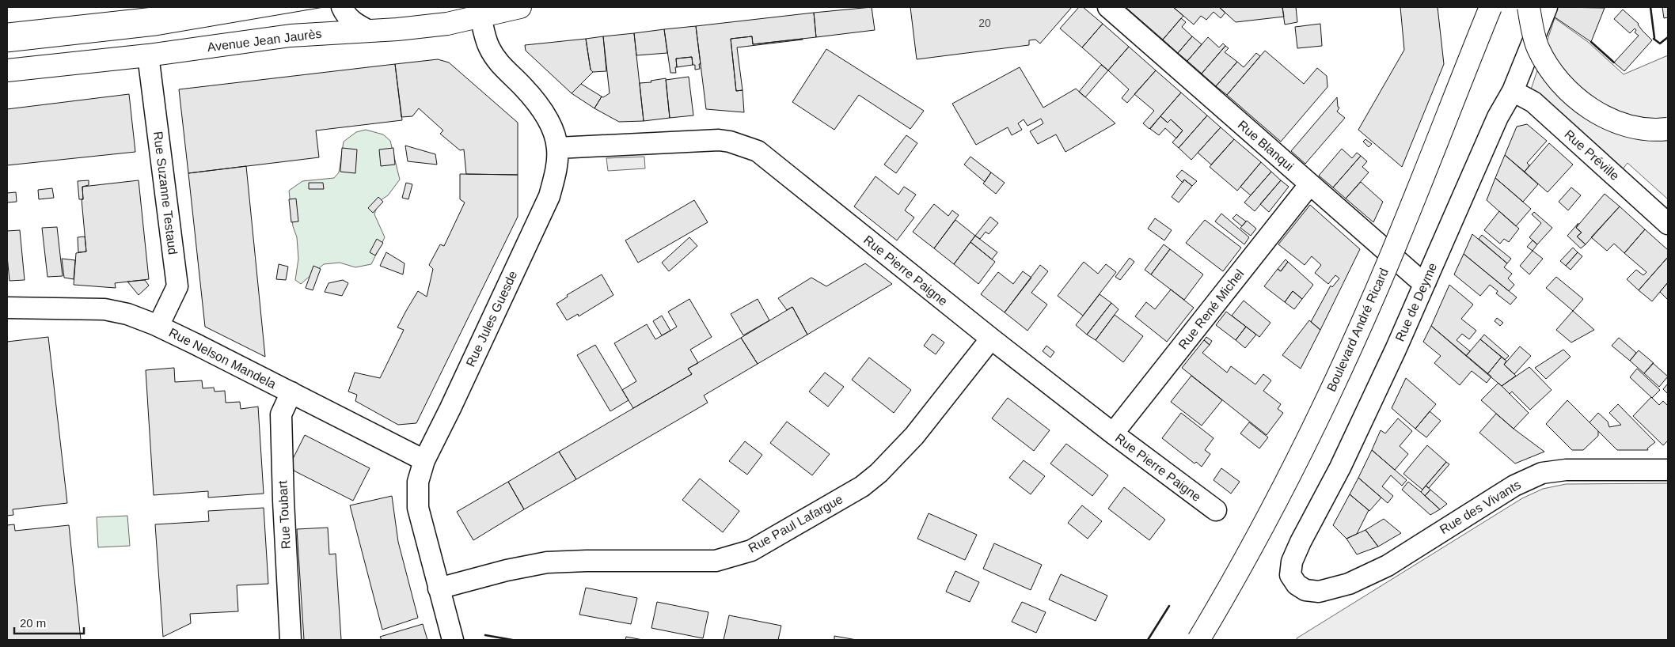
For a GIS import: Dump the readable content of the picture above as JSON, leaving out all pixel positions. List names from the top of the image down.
{
  "streets": {
    "main road": ["Avenue Jean Jaurès", "Boulevard André Ricard"],
    "street": [
      "Rue Blanqui",
      "Rue Préville",
      "Rue Suzanne Testaud",
      "Rue Pierre Paigne",
      "Rue de Deyme",
      "Rue René Michel",
      "Rue Jules Guesde",
      "Rue Nelson Mandela",
      "Rue des Vivants",
      "Rue Toubart",
      "Rue Paul Lafargue"
    ]
  },
  "crossings": [
    ["Avenue Jean Jaurès", "Rue Suzanne Testaud"],
    ["Avenue Jean Jaurès", "Rue Jules Guesde"],
    ["Rue Blanqui", "Rue de Deyme"],
    ["Rue Blanqui", "Rue René Michel"],
    ["Rue Préville", "Rue de Deyme"],
    ["Rue Suzanne Testaud", "Rue Nelson Mandela"],
    ["Rue Pierre Paigne", "Rue René Michel"],
    ["Rue Pierre Paigne", "Rue Jules Guesde"],
    ["Rue Pierre Paigne", "Rue Paul Lafargue"],
    ["Rue de Deyme", "Rue des Vivants"],
    ["Rue Jules Guesde", "Rue Nelson Mandela"],
    ["Rue Jules Guesde", "Rue Paul Lafargue"],
    ["Rue Nelson Mandela", "Rue Toubart"]
  ],
  "house_numbers": ["20"],
  "scale_bar": "20 m"
}
